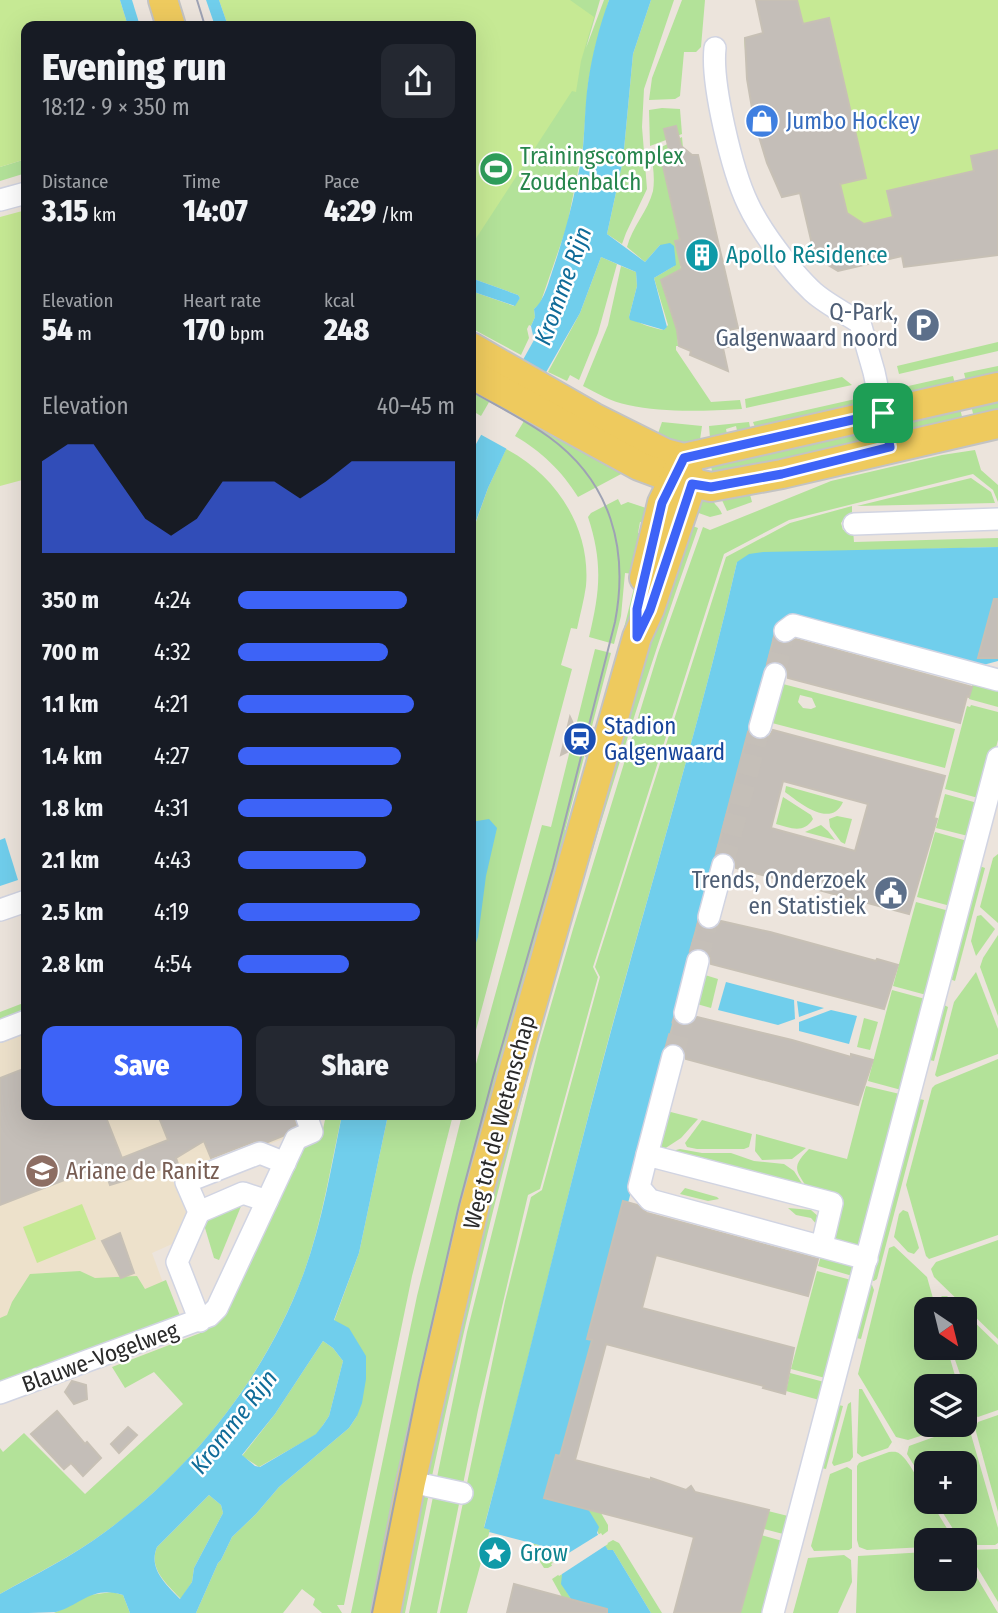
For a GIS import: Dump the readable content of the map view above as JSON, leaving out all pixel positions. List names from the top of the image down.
{
  "streets": {
    "main road": ["Weg tot de Wetenschap"],
    "street": ["Blauwe-Vogelweg"]
  },
  "water": ["Kromme Rijn"],
  "places": {
    "shop": ["Jumbo Hockey"],
    "sports": ["Trainingscomplex Zoudenbalch"],
    "building": ["Apollo Résidence"],
    "parking": ["Q-Park, Galgenwaard noord"],
    "station": ["Stadion Galgenwaard"],
    "public building": ["Trends, Onderzoek en Statistiek"],
    "school or university": ["Ariane de Ranitz"],
    "place": ["Grow"]
  },
  "north": "bottom right",
  "page": {
    "heading": ["Evening run", "18:12 · 9 × 350 m"],
    "stats": [
      ["Distance", "3.15 km"],
      ["Time", "14:07"],
      ["Pace", "4:29 /km"],
      ["Elevation", "54 m"],
      ["Heart rate", "170 bpm"],
      ["kcal", "248"]
    ],
    "chart": ["Elevation", "40–45 m"],
    "list": [
      {
        "name": "350 m",
        "note": "4:24"
      },
      {
        "name": "700 m",
        "note": "4:32"
      },
      {
        "name": "1.1 km",
        "note": "4:21"
      },
      {
        "name": "1.4 km",
        "note": "4:27"
      },
      {
        "name": "1.8 km",
        "note": "4:31"
      },
      {
        "name": "2.1 km",
        "note": "4:43"
      },
      {
        "name": "2.5 km",
        "note": "4:19"
      },
      {
        "name": "2.8 km",
        "note": "4:54"
      }
    ],
    "buttons": ["Save", "Share"],
    "map_buttons": ["+", "−"]
  }
}
